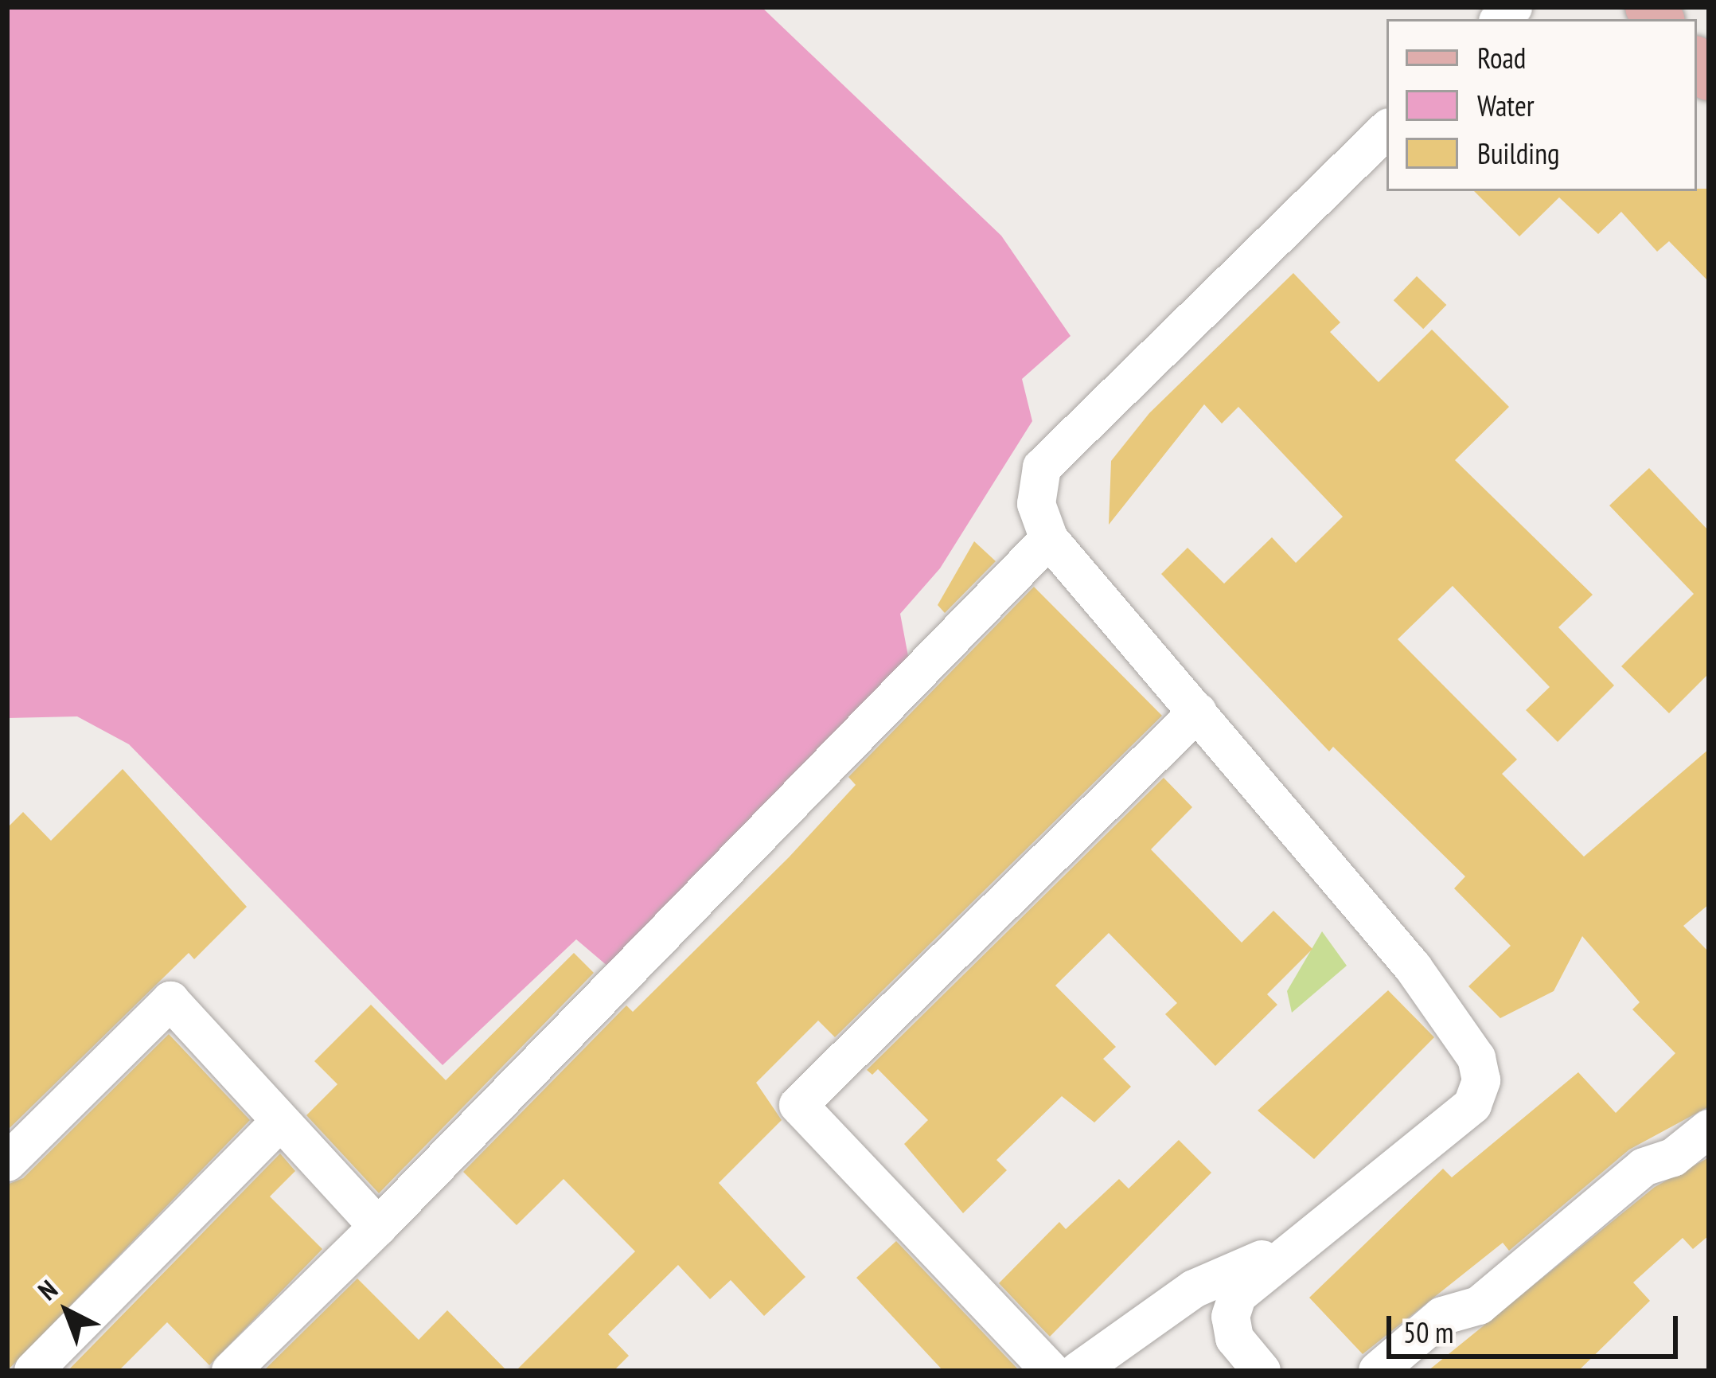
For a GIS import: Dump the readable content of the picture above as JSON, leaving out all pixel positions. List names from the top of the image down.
{
  "legend": ["Road", "Water", "Building"],
  "scale_bar": "50 m",
  "north": "top left"
}
